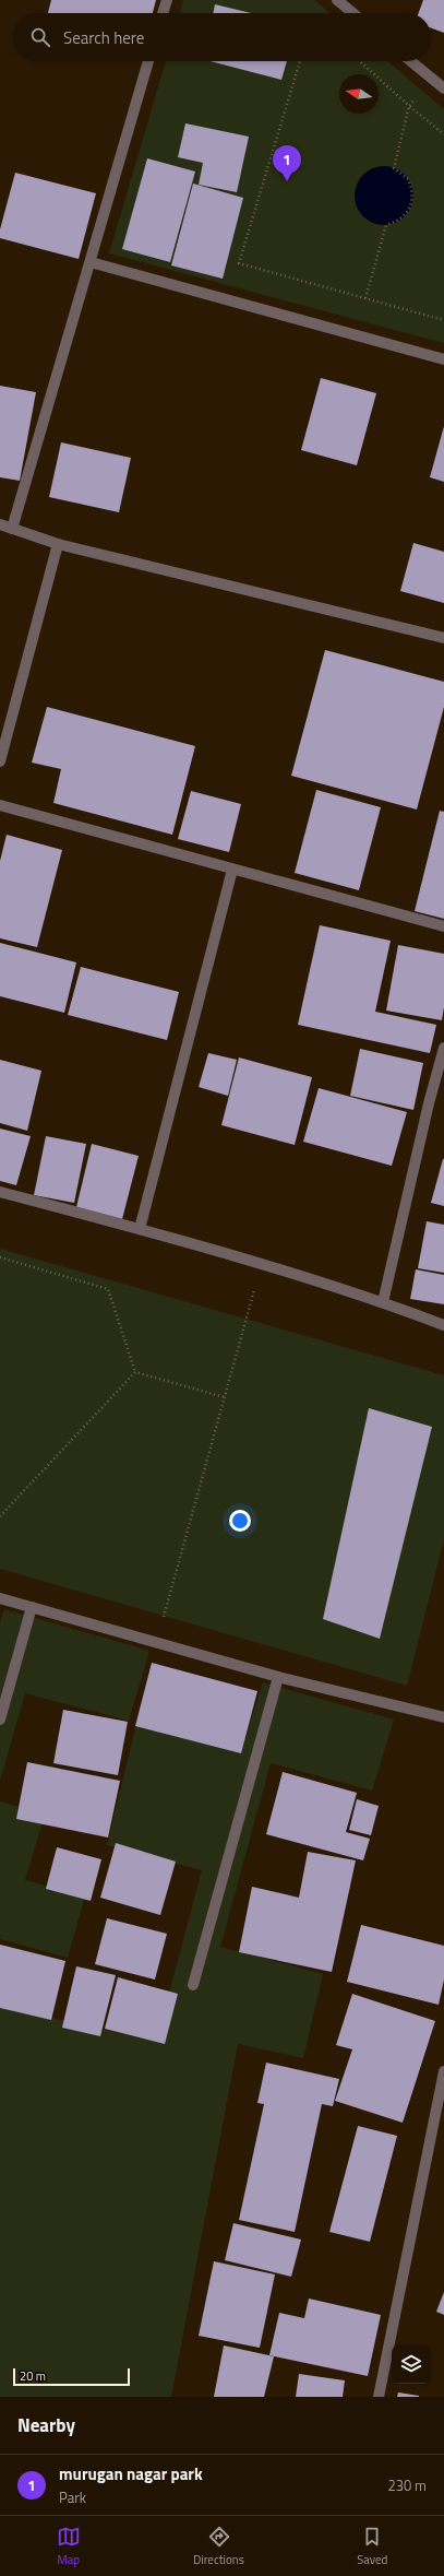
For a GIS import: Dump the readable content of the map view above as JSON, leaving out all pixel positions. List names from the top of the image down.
{
  "scale_bar": "20 m",
  "north": "left",
  "page": {
    "search": "Search here",
    "pins": "1",
    "scale": "20 m",
    "heading": "Nearby",
    "list": [
      {
        "mark": "1",
        "name": "murugan nagar park",
        "note": "Park",
        "value": "230 m"
      }
    ],
    "nav": ["Map", "Directions", "Saved"]
  }
}
